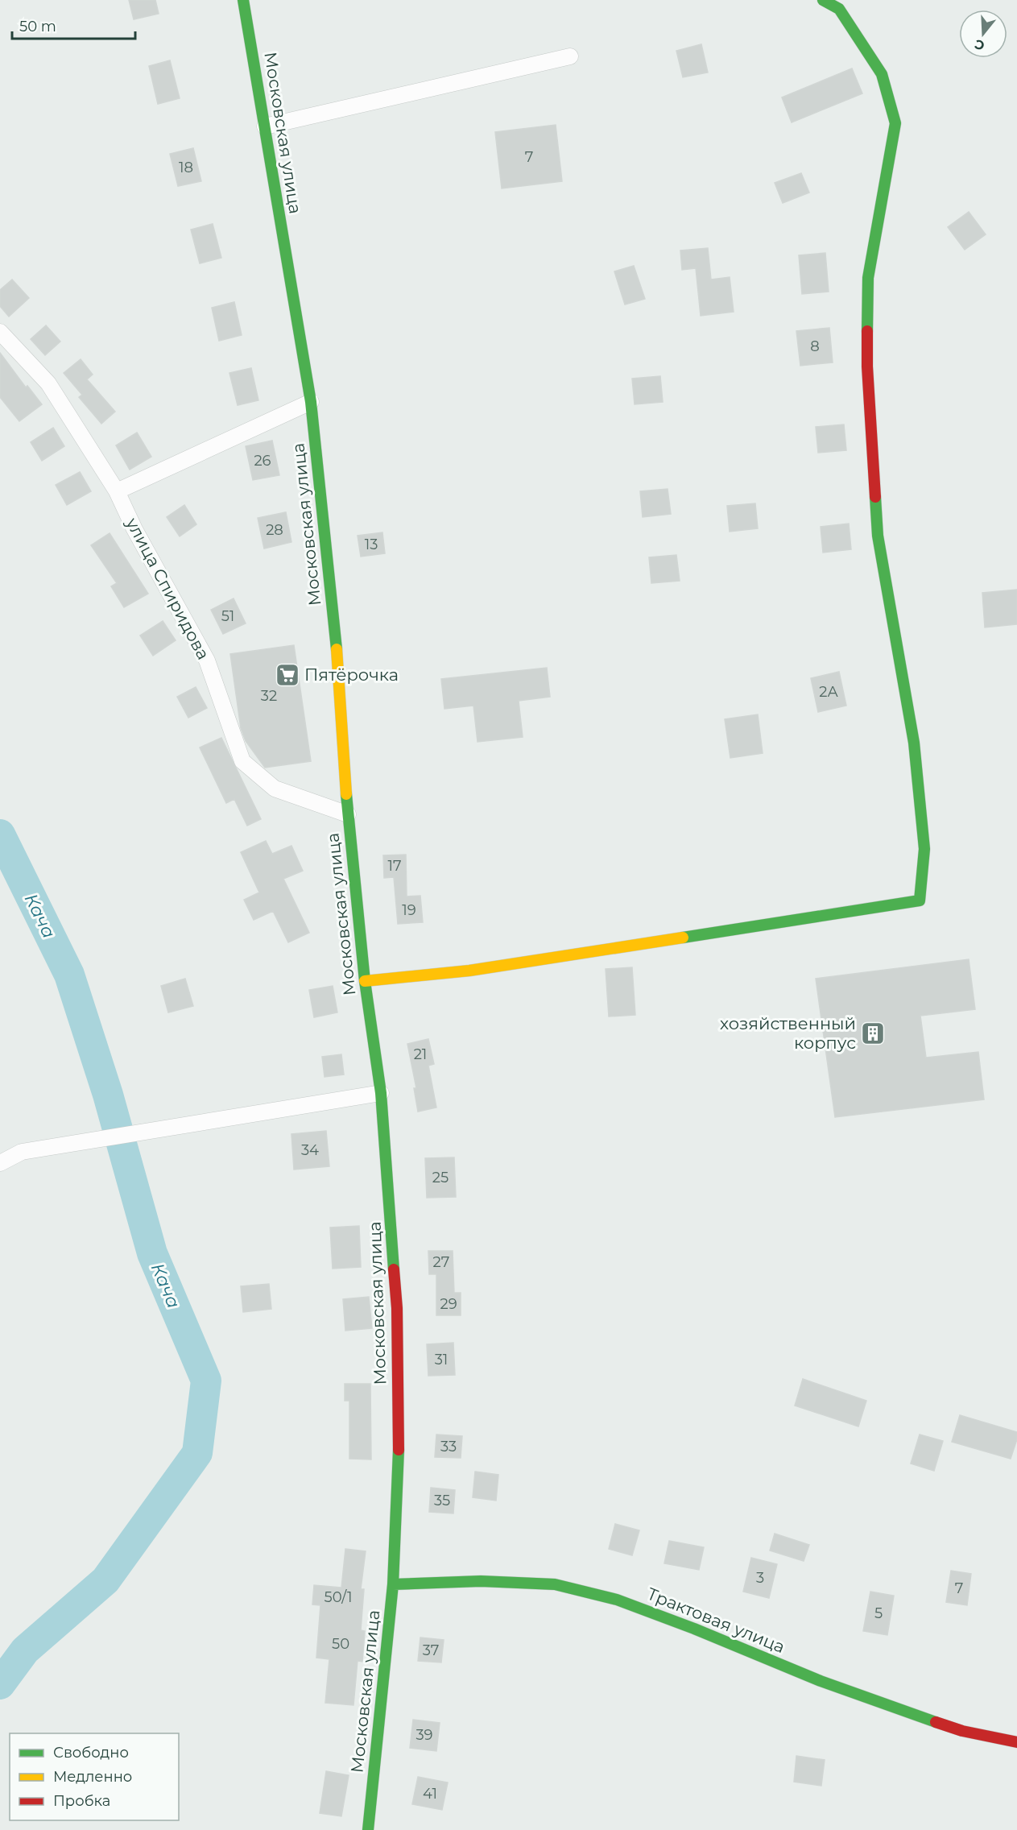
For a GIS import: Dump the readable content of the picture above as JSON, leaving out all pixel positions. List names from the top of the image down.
{
  "streets": {
    "street": ["Московская улица", "улица Спиридова", "Трактовая улица"]
  },
  "crossings": [
    ["Московская улица", "улица Спиридова"],
    ["Московская улица", "Трактовая улица"]
  ],
  "water": ["Кача"],
  "places": {
    "supermarket": ["Пятёрочка"],
    "building": ["хозяйственный корпус"]
  },
  "house_numbers": [
    "7",
    "18",
    "8",
    "26",
    "28",
    "13",
    "51",
    "2А",
    "32",
    "17",
    "19",
    "21",
    "34",
    "25",
    "27",
    "29",
    "31",
    "33",
    "35",
    "3",
    "7",
    "50/1",
    "5",
    "50",
    "37",
    "39",
    "41"
  ],
  "legend": ["Свободно", "Медленно", "Пробка"],
  "scale_bar": "50 m",
  "north": "bottom"
}
